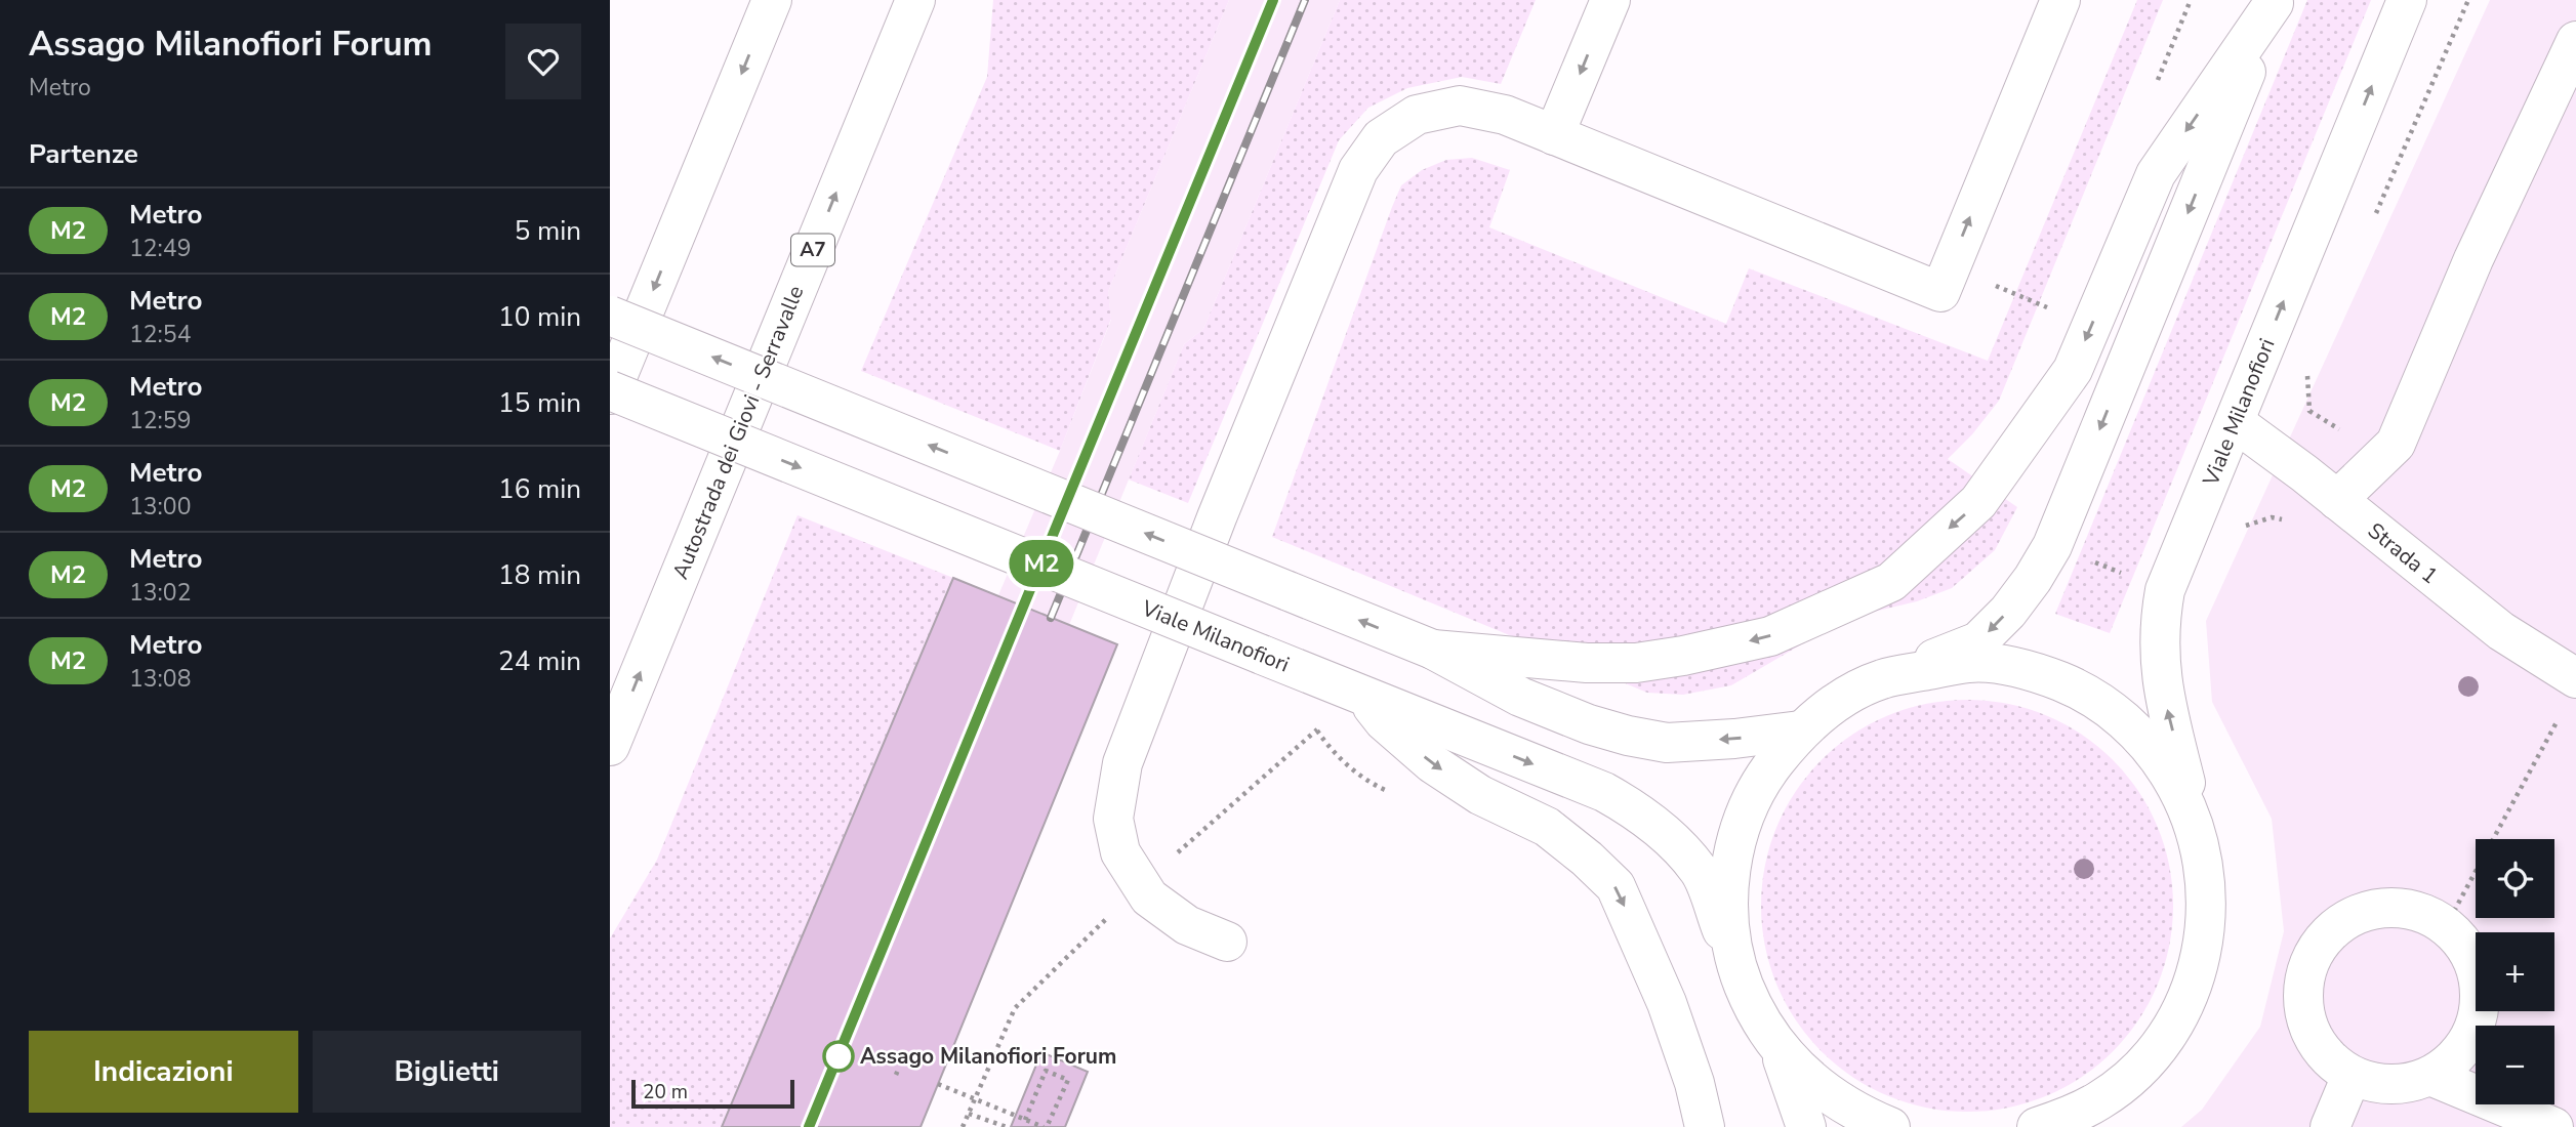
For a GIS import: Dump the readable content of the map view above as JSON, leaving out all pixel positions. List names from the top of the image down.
{
  "streets": {
    "main road": [
      "A7",
      "Viale Milanofiori",
      "Autostrada dei Giovi - Serravalle",
      "Strada 1"
    ]
  },
  "crossings": [
    ["Viale Milanofiori", "Strada 1"]
  ],
  "places": ["Assago Milanofiori Forum"],
  "lines": ["metro line M2"],
  "scale_bar": "20 m",
  "page": {
    "heading": [
      ["Assago Milanofiori Forum", "Metro"],
      "Partenze"
    ],
    "on_map": "M2",
    "list": [
      {
        "mark": "M2",
        "name": "Metro",
        "note": "12:49",
        "value": "5 min"
      },
      {
        "mark": "M2",
        "name": "Metro",
        "note": "12:54",
        "value": "10 min"
      },
      {
        "mark": "M2",
        "name": "Metro",
        "note": "12:59",
        "value": "15 min"
      },
      {
        "mark": "M2",
        "name": "Metro",
        "note": "13:00",
        "value": "16 min"
      },
      {
        "mark": "M2",
        "name": "Metro",
        "note": "13:02",
        "value": "18 min"
      },
      {
        "mark": "M2",
        "name": "Metro",
        "note": "13:08",
        "value": "24 min"
      }
    ],
    "map_buttons": ["+", "−"],
    "buttons": ["Indicazioni", "Biglietti"],
    "scale": "20 m"
  }
}
